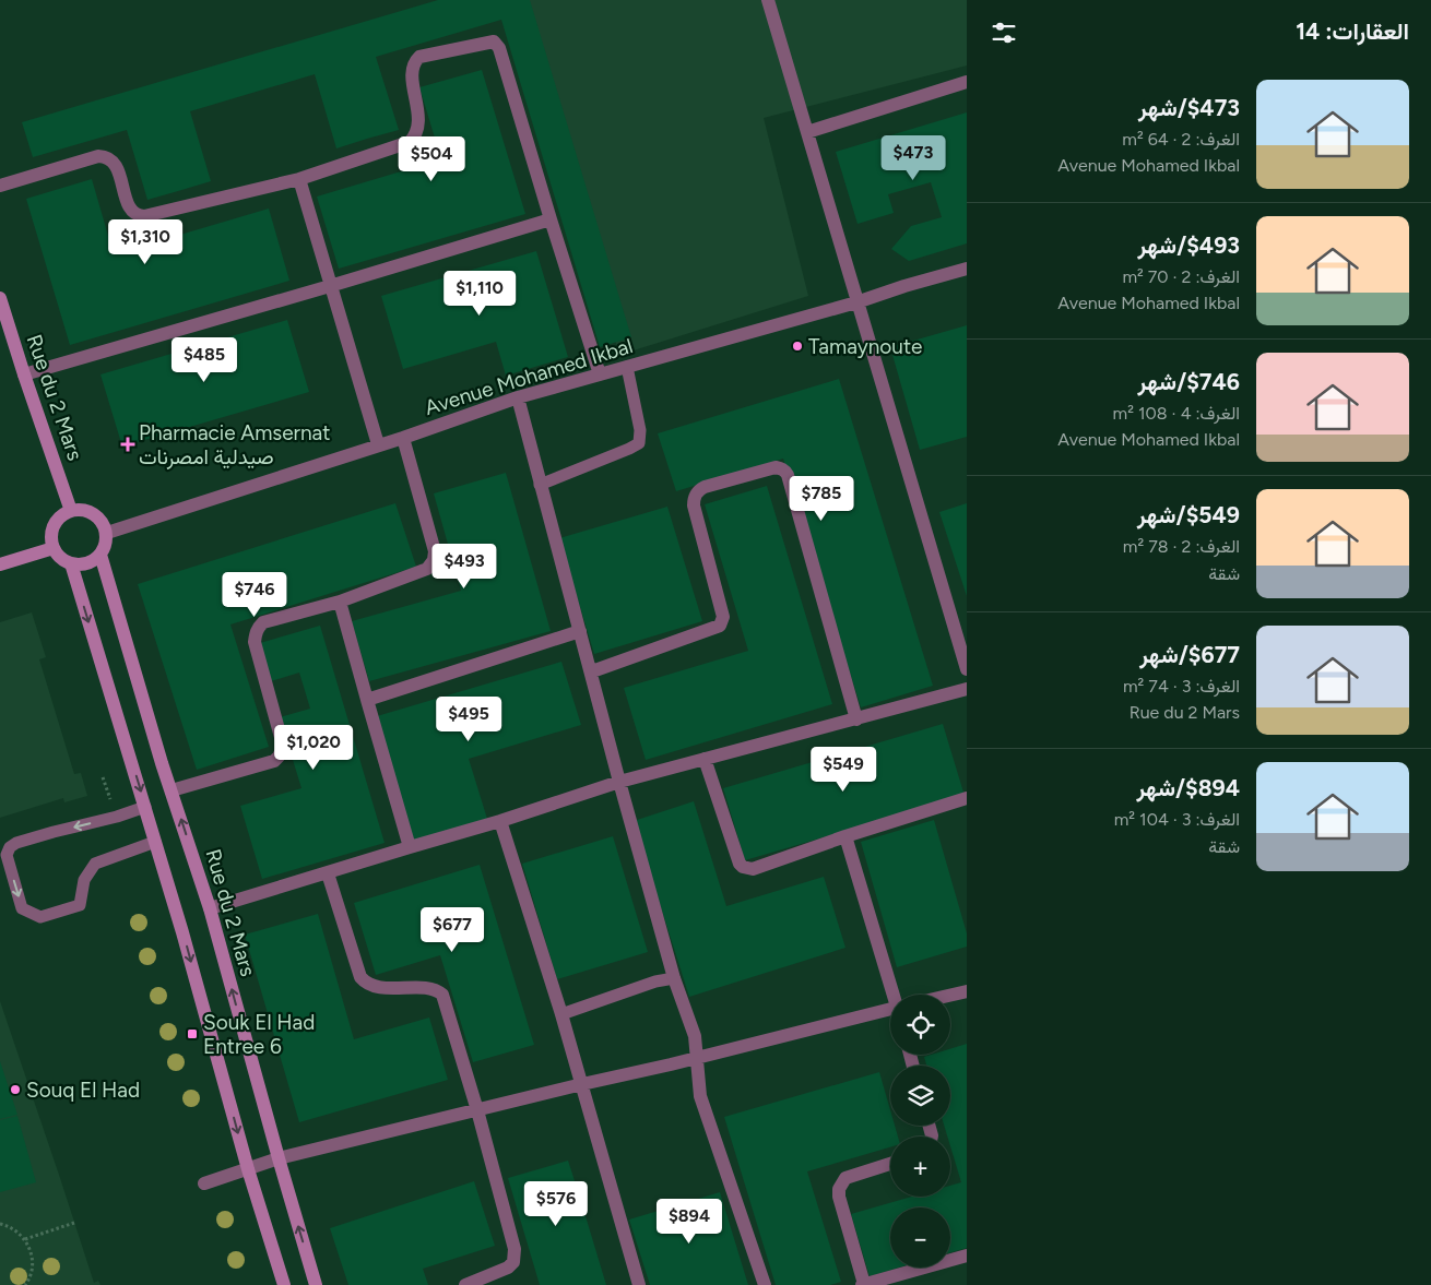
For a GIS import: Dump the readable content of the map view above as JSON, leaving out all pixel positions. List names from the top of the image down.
{
  "streets": {
    "street": ["Avenue Mohamed Ikbal", "Rue du 2 Mars"]
  },
  "crossings": [
    ["Avenue Mohamed Ikbal", "Rue du 2 Mars"]
  ],
  "places": {
    "other": ["Tamaynoute", "Souq El Had"],
    "health": ["Pharmacie Amsernat صيدلية امصرنات"],
    "transit": ["Souk El Had Entree 6"]
  },
  "page": {
    "heading": "العقارات: 14",
    "list": [
      {
        "name": "$473/شهر",
        "note": "الغرف: 2 · 64 m² · Avenue Mohamed Ikbal"
      },
      {
        "name": "$493/شهر",
        "note": "الغرف: 2 · 70 m² · Avenue Mohamed Ikbal"
      },
      {
        "name": "$746/شهر",
        "note": "الغرف: 4 · 108 m² · Avenue Mohamed Ikbal"
      },
      {
        "name": "$549/شهر",
        "note": "الغرف: 2 · 78 m² · شقة"
      },
      {
        "name": "$677/شهر",
        "note": "الغرف: 3 · 74 m² · Rue du 2 Mars"
      },
      {
        "name": "$894/شهر",
        "note": "الغرف: 3 · 104 m² · شقة"
      }
    ],
    "price": [
      "$473",
      "$504",
      "$1,310",
      "$1,110",
      "$485",
      "$785",
      "$493",
      "$746",
      "$495",
      "$1,020",
      "$549",
      "$677",
      "$576",
      "$894"
    ],
    "map_buttons": ["+", "−"]
  }
}
